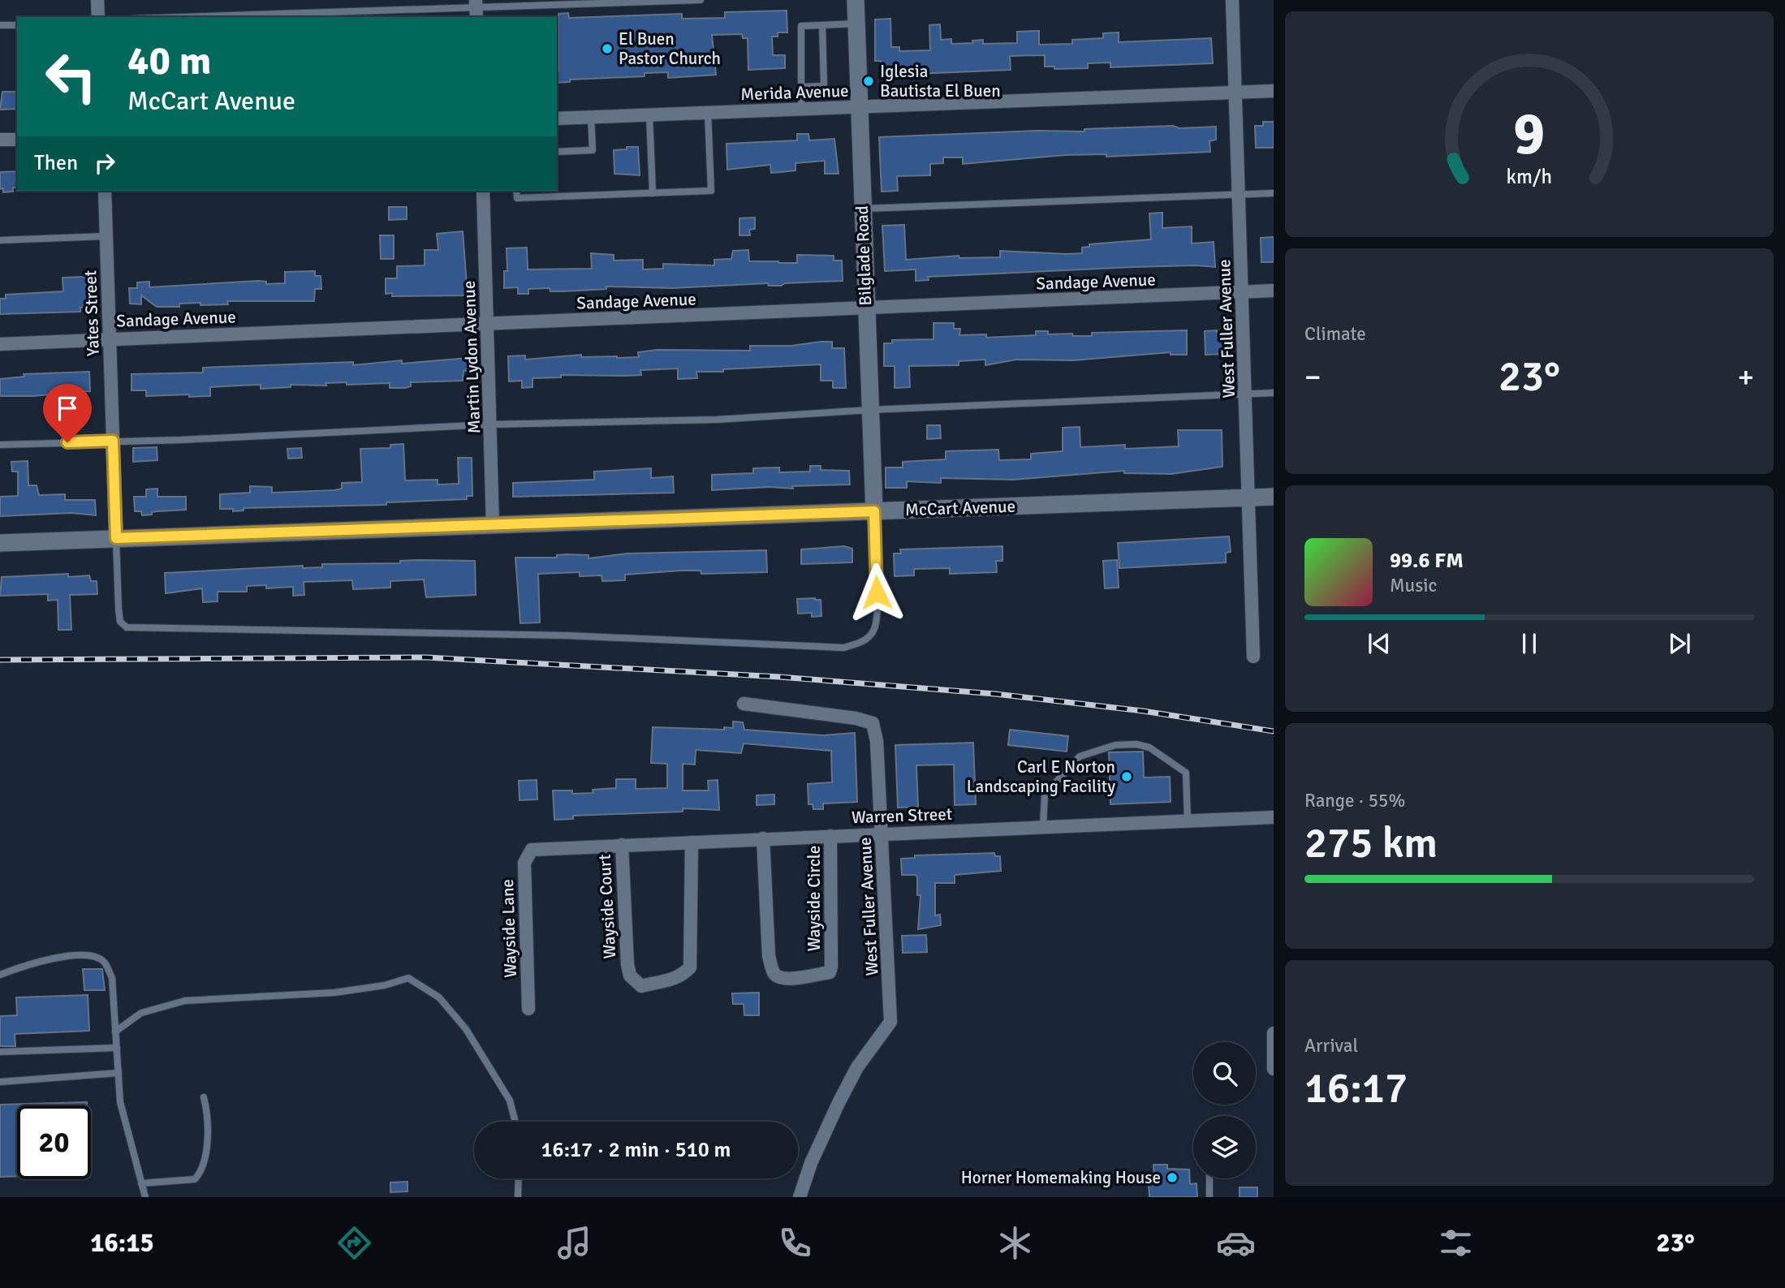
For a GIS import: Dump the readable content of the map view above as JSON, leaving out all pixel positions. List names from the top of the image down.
{
  "streets": {
    "main road": ["Bilglade Road", "McCart Avenue"],
    "street": [
      "Merida Avenue",
      "Sandage Avenue",
      "Yates Street",
      "West Fuller Avenue",
      "Martin Lydon Avenue",
      "Warren Street",
      "Wayside Circle",
      "Wayside Court",
      "Wayside Lane"
    ]
  },
  "crossings": [
    ["Merida Avenue", "Bilglade Road"],
    ["Merida Avenue", "West Fuller Avenue"],
    ["Bilglade Road", "Sandage Avenue"],
    ["Bilglade Road", "McCart Avenue"],
    ["Sandage Avenue", "Yates Street"],
    ["Sandage Avenue", "West Fuller Avenue"],
    ["Sandage Avenue", "Martin Lydon Avenue"],
    ["Yates Street", "McCart Avenue"],
    ["West Fuller Avenue", "McCart Avenue"],
    ["West Fuller Avenue", "Warren Street"],
    ["Martin Lydon Avenue", "McCart Avenue"],
    ["Warren Street", "Wayside Circle"],
    ["Warren Street", "Wayside Court"],
    ["Warren Street", "Wayside Lane"]
  ],
  "places": [
    "El Buen Pastor Church",
    "Iglesia Bautista El Buen",
    "Carl E Norton Landscaping Facility",
    "Horner Homemaking House"
  ],
  "page": {
    "turn": ["40 m", "McCart Avenue"],
    "then": "Then",
    "tile": [
      "Climate",
      ["Range · 55%", "275 km"],
      ["Arrival", "16:17"]
    ],
    "heat": ["−", "23°", "+"],
    "song": ["99.6 FM", "Music"],
    "limit": "20",
    "trip": "16:17 · 2 min · 510 m",
    "tabs": ["16:15", "23°"],
    "gauge": ["9", "km/h"]
  }
}
